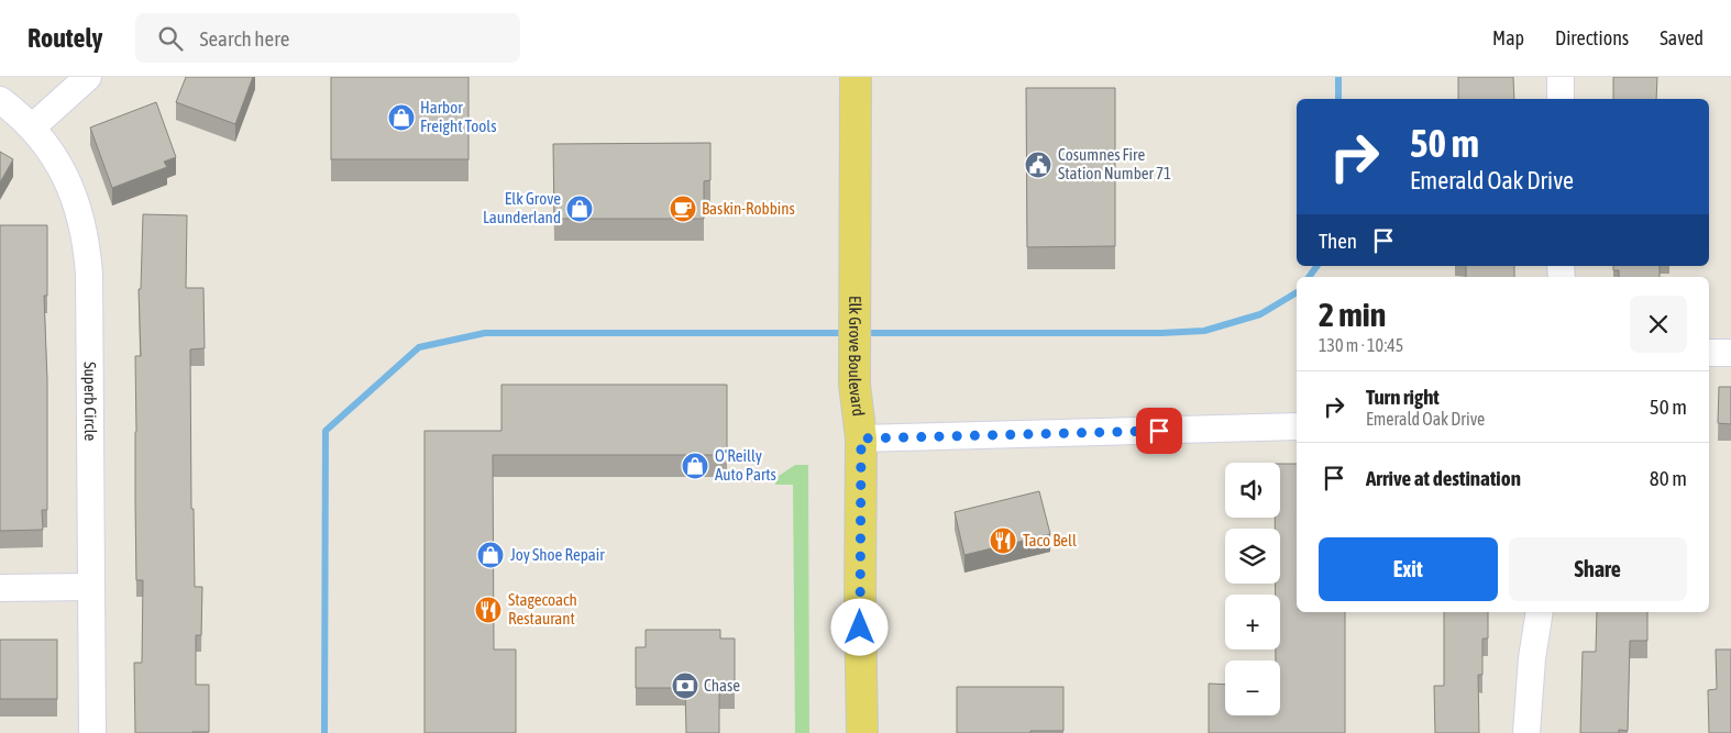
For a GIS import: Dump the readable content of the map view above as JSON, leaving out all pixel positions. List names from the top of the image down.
{
  "streets": {
    "main road": ["Elk Grove Boulevard"],
    "street": ["Superb Circle"]
  },
  "places": {
    "shop": [
      "Harbor Freight Tools",
      "Elk Grove Launderland",
      "O'Reilly Auto Parts",
      "Joy Shoe Repair"
    ],
    "public building": ["Cosumnes Fire Station Number 71"],
    "cafe": ["Baskin-Robbins"],
    "restaurant": ["Taco Bell", "Stagecoach Restaurant"],
    "bank": ["Chase"]
  },
  "page": {
    "header": "Routely",
    "search": "Search here",
    "nav": ["Map", "Directions", "Saved"],
    "turn": ["50 m", "Emerald Oak Drive"],
    "then": "Then",
    "heading": ["2 min", "130 m · 10:45"],
    "list": [
      {
        "name": "Turn right",
        "note": "Emerald Oak Drive",
        "value": "50 m"
      },
      {
        "name": "Arrive at destination",
        "value": "80 m"
      }
    ],
    "map_buttons": ["+", "−"],
    "buttons": ["Exit", "Share"]
  }
}
